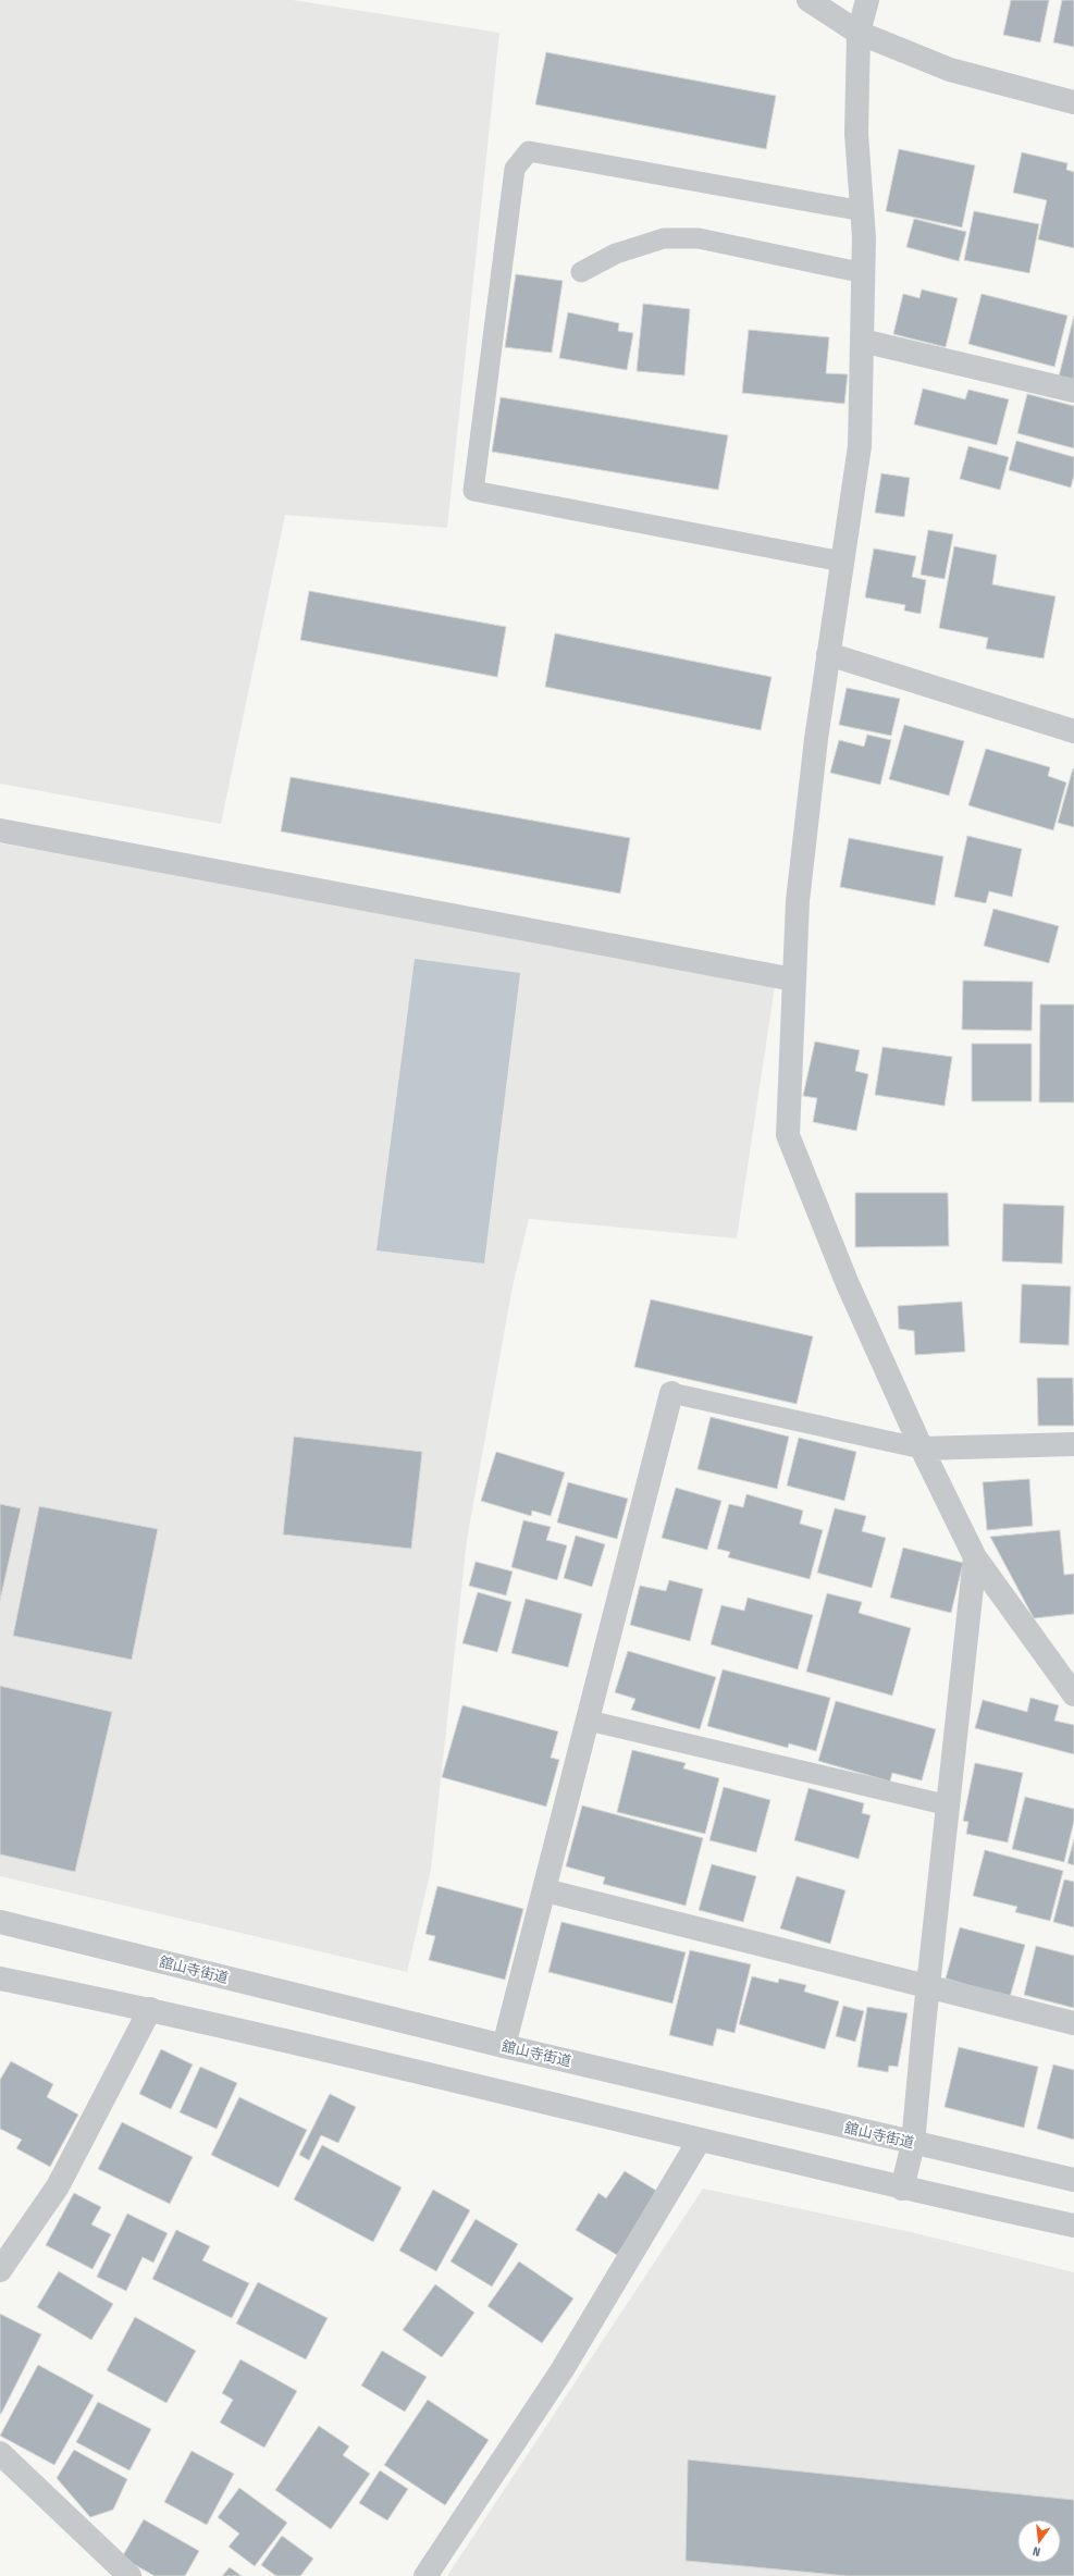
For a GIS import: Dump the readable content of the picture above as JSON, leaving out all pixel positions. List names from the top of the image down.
{
  "streets": {
    "street": ["舘山寺街道"]
  },
  "north": "bottom"
}
